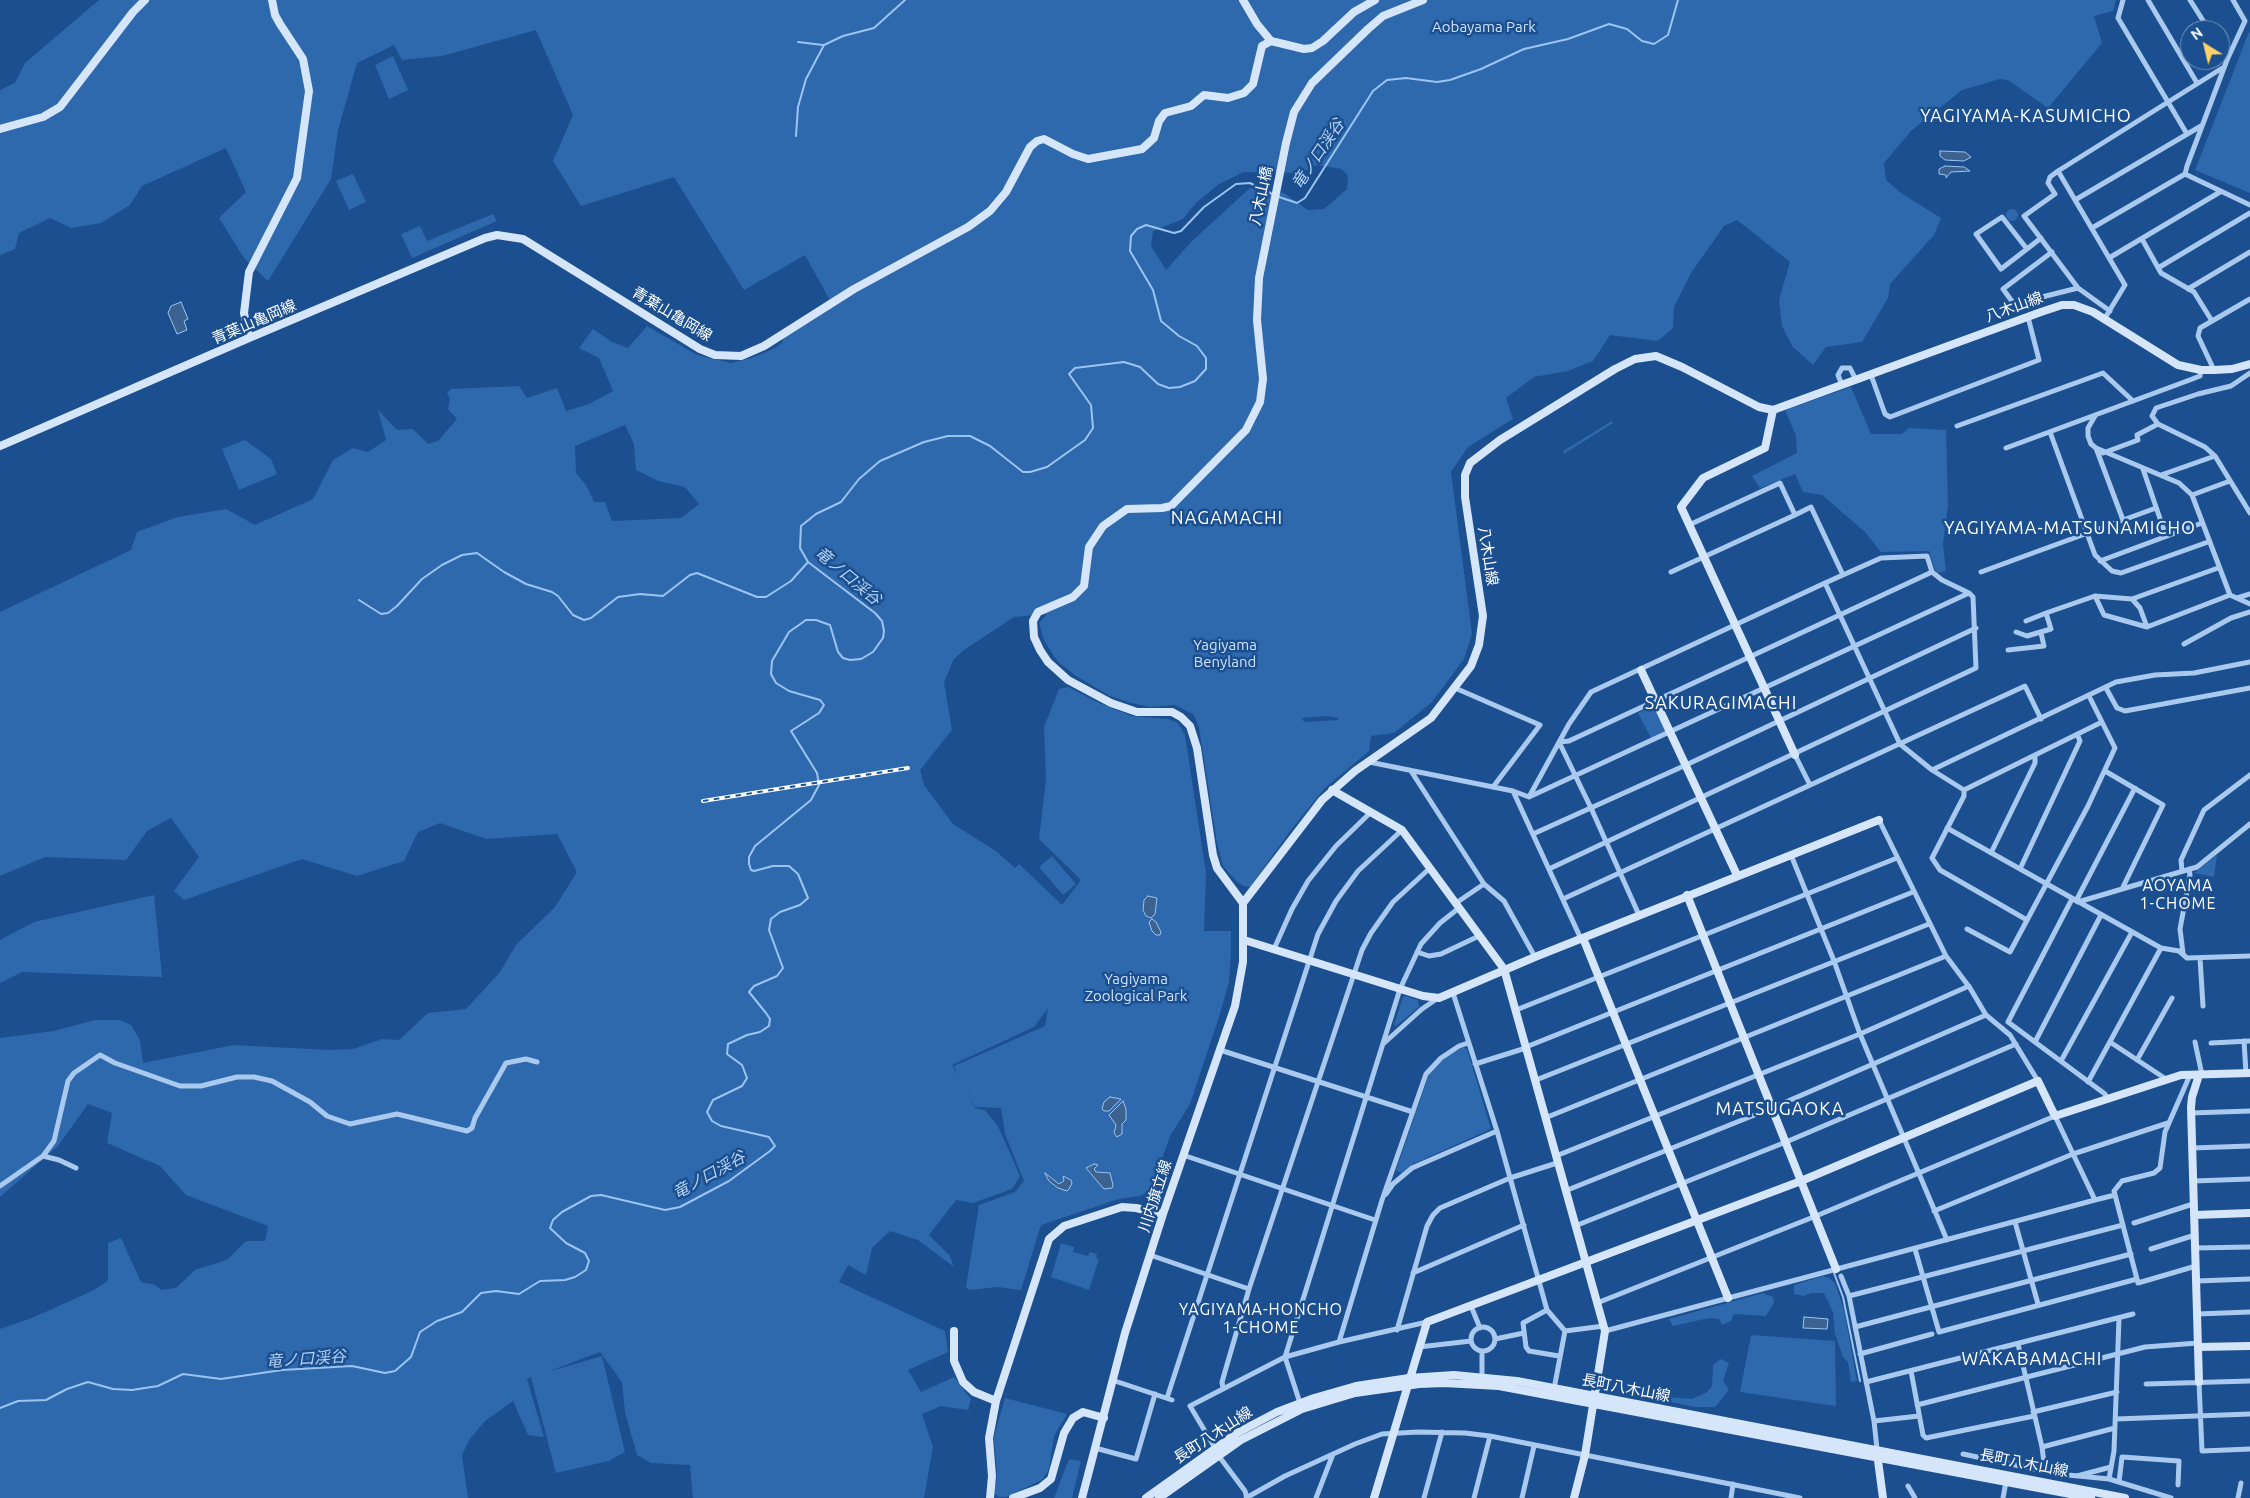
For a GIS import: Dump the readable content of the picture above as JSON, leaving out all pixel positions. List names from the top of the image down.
{
  "streets": {
    "street": [
      "八木山橋",
      "八木山線",
      "青葉山亀岡線",
      "川内旗立線",
      "長町八木山線"
    ]
  },
  "crossings": [
    ["八木山橋", "八木山線"],
    ["八木山橋", "川内旗立線"],
    ["八木山線", "川内旗立線"]
  ],
  "districts": [
    "YAGIYAMA-KASUMICHO",
    "NAGAMACHI",
    "YAGIYAMA-MATSUNAMICHO",
    "SAKURAGIMACHI",
    "AOYAMA 1-CHOME",
    "MATSUGAOKA",
    "YAGIYAMA-HONCHO 1-CHOME",
    "WAKABAMACHI"
  ],
  "water": ["竜ノ口渓谷"],
  "parks": ["Aobayama Park", "Yagiyama Benyland", "Yagiyama Zoological Park"],
  "north": "top left"
}
